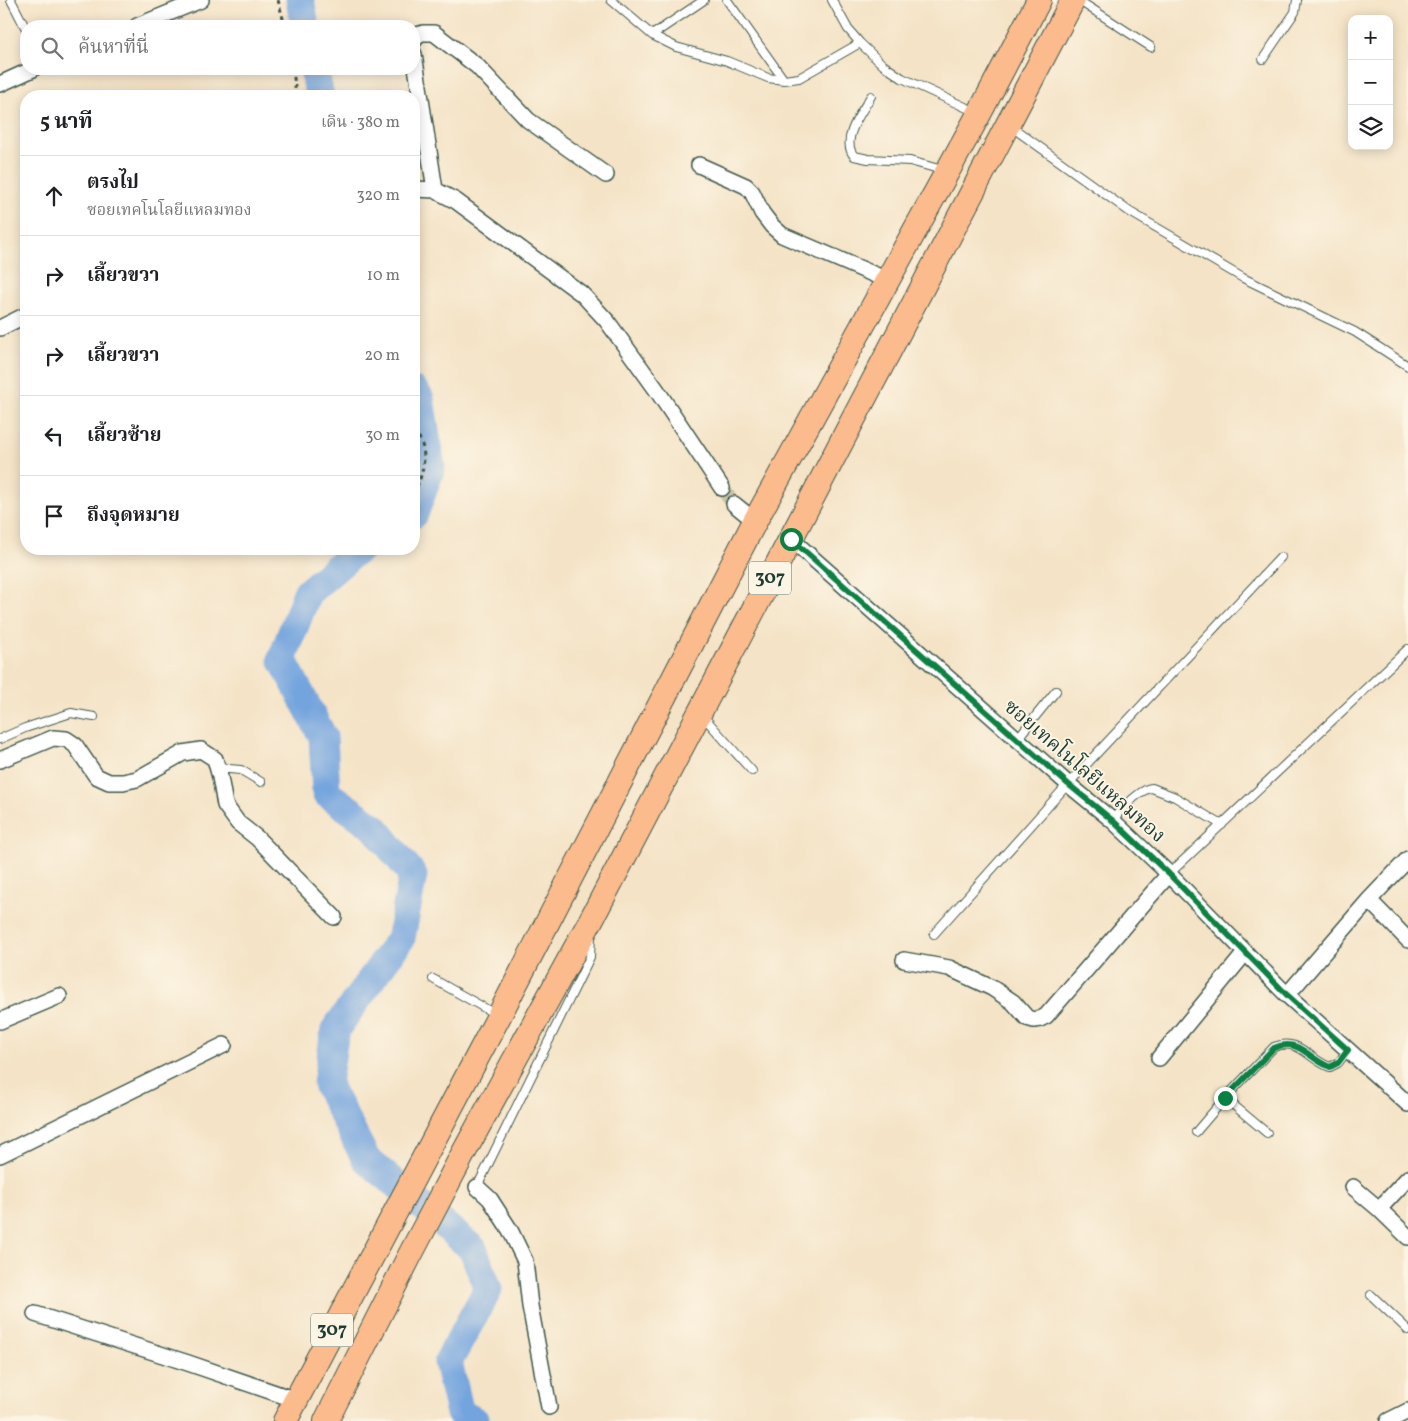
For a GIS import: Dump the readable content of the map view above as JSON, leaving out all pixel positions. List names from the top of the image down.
{
  "streets": {
    "main road": ["307"],
    "street": ["ซอยเทคโนโลยีแหลมทอง"]
  },
  "crossings": [
    ["307", "ซอยเทคโนโลยีแหลมทอง"]
  ],
  "page": {
    "map_buttons": ["+", "−"],
    "search": "ค้นหาที่นี่",
    "heading": ["5 นาที", "เดิน · 380 m"],
    "list": [
      ["ตรงไป", "ซอยเทคโนโลยีแหลมทอง", "320 m"],
      ["เลี้ยวขวา", "10 m"],
      ["เลี้ยวขวา", "20 m"],
      ["เลี้ยวซ้าย", "30 m"],
      "ถึงจุดหมาย"
    ]
  }
}
